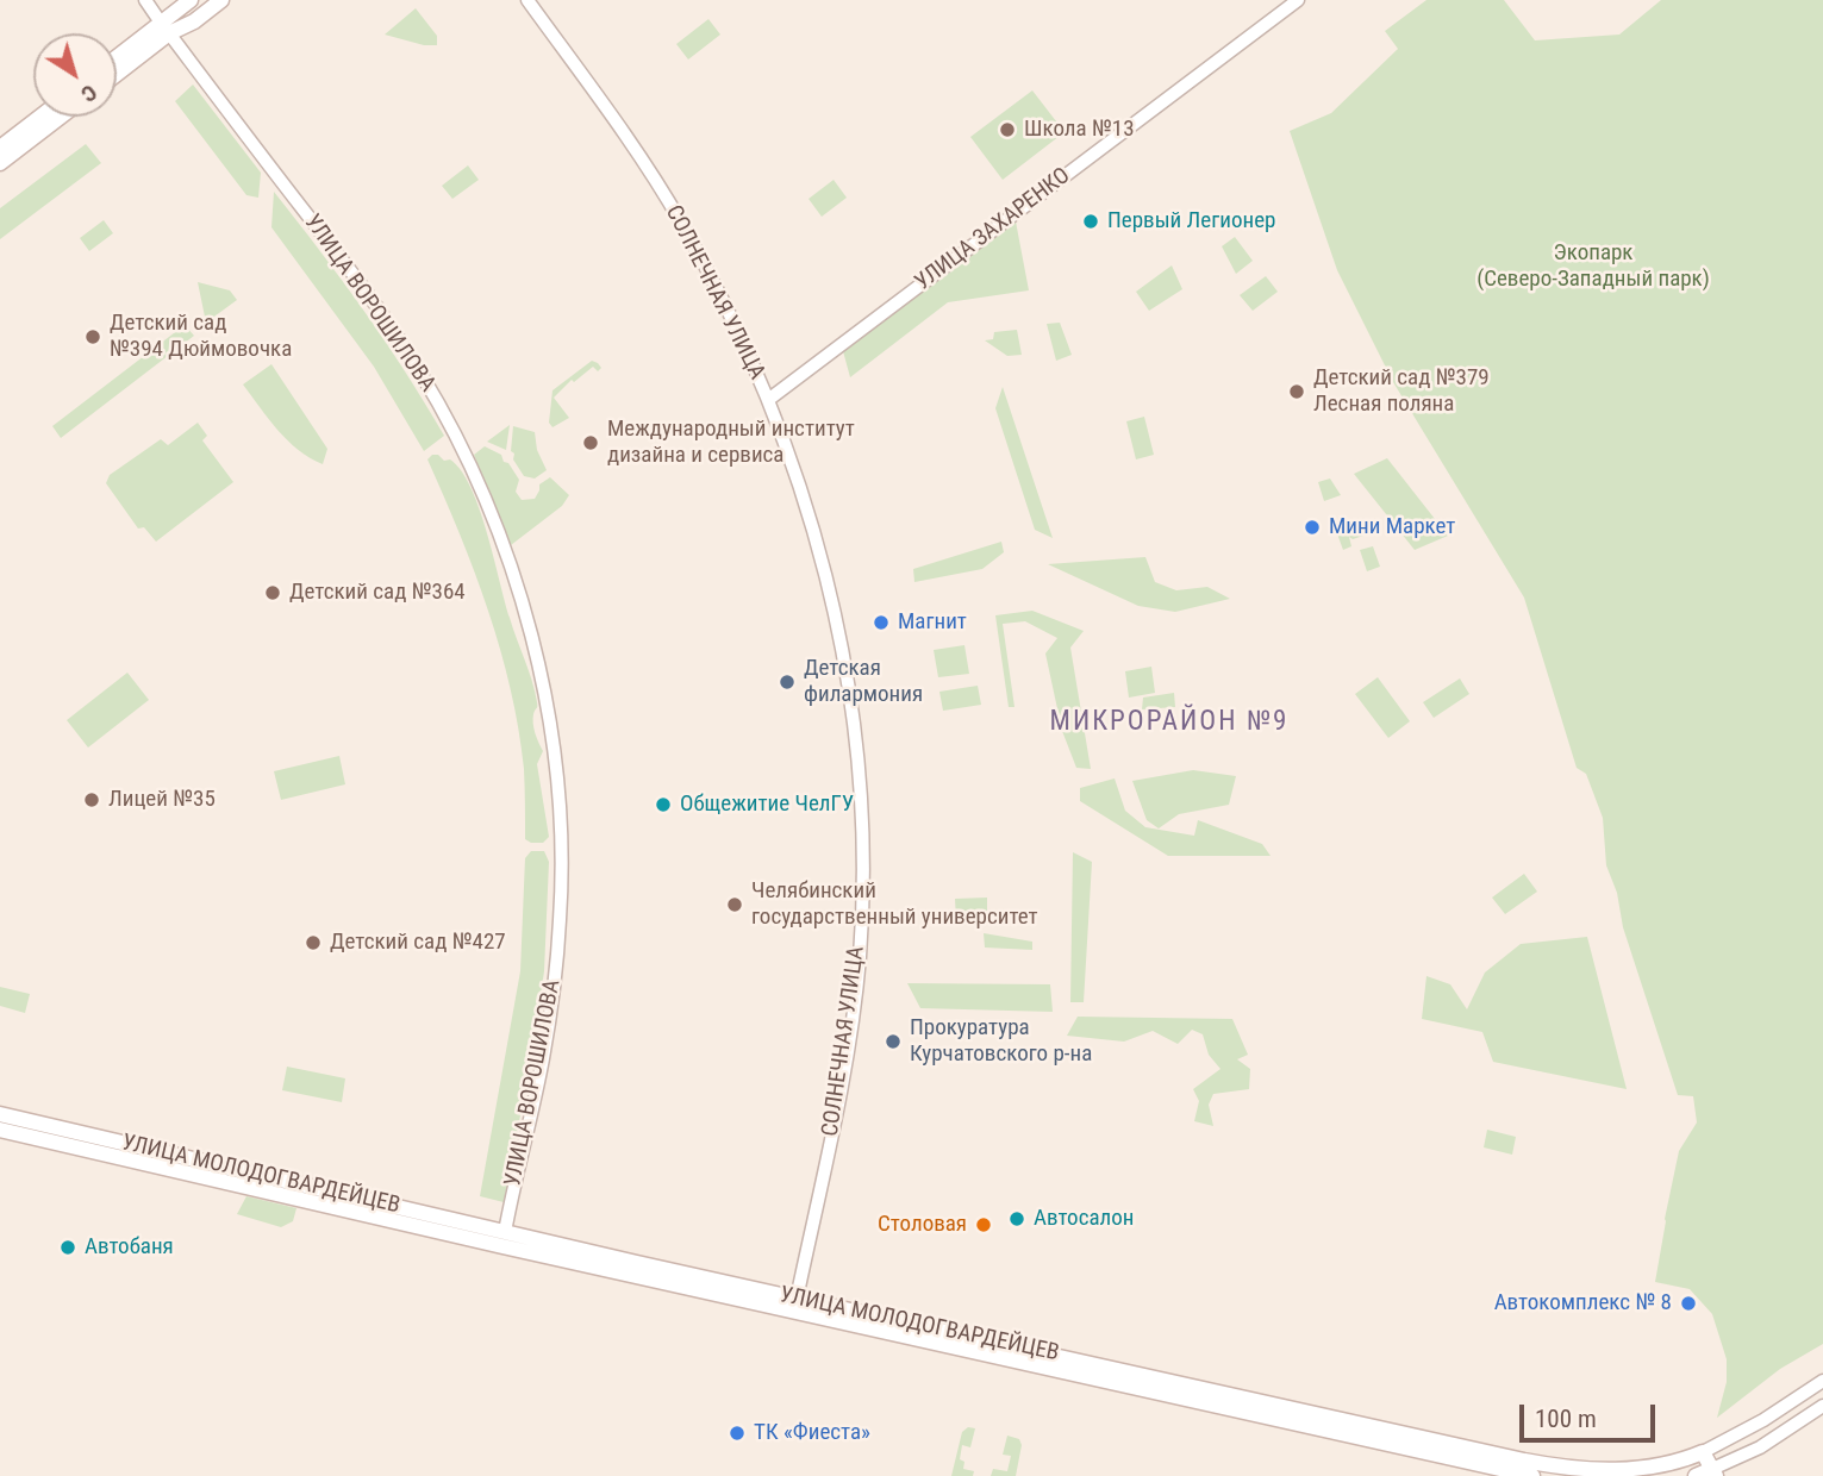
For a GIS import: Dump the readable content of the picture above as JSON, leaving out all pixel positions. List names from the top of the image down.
{
  "streets": {
    "main road": ["УЛИЦА МОЛОДОГВАРДЕЙЦЕВ"],
    "street": ["УЛИЦА ЗАХАРЕНКО", "СОЛНЕЧНАЯ УЛИЦА", "УЛИЦА ВОРОШИЛОВА"]
  },
  "crossings": [
    ["УЛИЦА ЗАХАРЕНКО", "СОЛНЕЧНАЯ УЛИЦА"],
    ["СОЛНЕЧНАЯ УЛИЦА", "УЛИЦА МОЛОДОГВАРДЕЙЦЕВ"],
    ["УЛИЦА ВОРОШИЛОВА", "УЛИЦА МОЛОДОГВАРДЕЙЦЕВ"]
  ],
  "districts": ["МИКРОРАЙОН №9"],
  "parks": ["Экопарк (Северо-Западный парк)"],
  "places": [
    "Школа №13",
    "Первый Легионер",
    "Детский сад №394 Дюймовочка",
    "Детский сад №379 Лесная поляна",
    "Международный институт дизайна и сервиса",
    "Мини Маркет",
    "Детский сад №364",
    "Магнит",
    "Детская филармония",
    "Лицей №35",
    "Общежитие ЧелГУ",
    "Челябинский государственный университет",
    "Детский сад №427",
    "Прокуратура Курчатовского р-на",
    "Автосалон",
    "Столовая",
    "Автобаня",
    "Автокомплекс № 8",
    "ТК «Фиеста»"
  ],
  "scale_bar": "100 m",
  "north": "bottom right"
}
